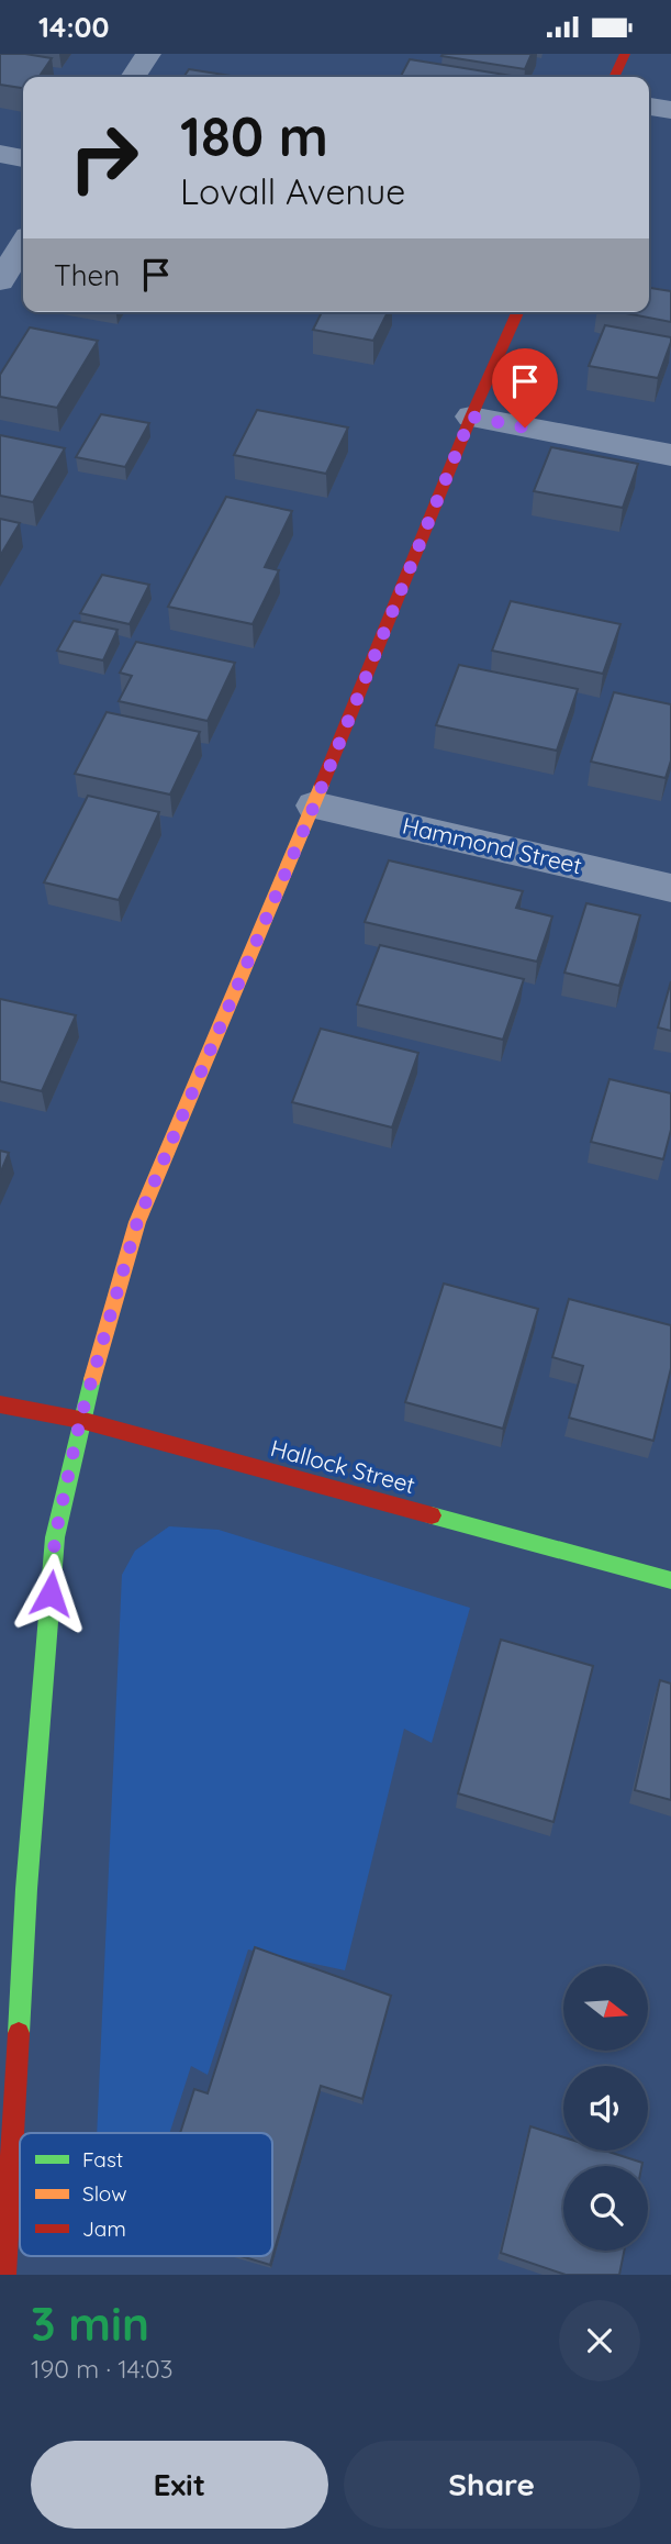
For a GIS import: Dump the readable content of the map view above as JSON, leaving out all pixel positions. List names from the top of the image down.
{
  "streets": {
    "main road": ["Hallock Street"],
    "street": ["Hammond Street"]
  },
  "legend": ["Fast", "Slow", "Jam"],
  "north": "right",
  "page": {
    "status": "14:00",
    "turn": ["180 m", "Lovall Avenue"],
    "then": "Then",
    "heading": ["3 min", "190 m · 14:03"],
    "buttons": ["Exit", "Share"]
  }
}
